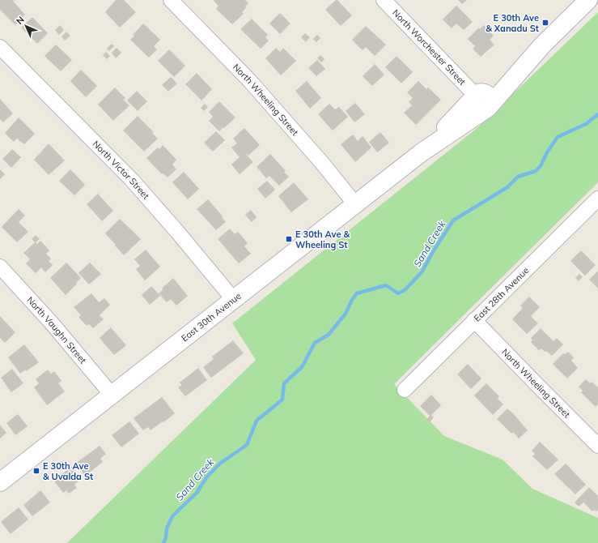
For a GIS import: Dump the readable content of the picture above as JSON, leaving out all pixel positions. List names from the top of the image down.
{
  "streets": {
    "street": [
      "North Worchester Street",
      "North Wheeling Street",
      "North Victor Street",
      "East 28th Avenue",
      "East 30th Avenue",
      "North Vaughn Street"
    ]
  },
  "crossings": [
    ["North Worchester Street", "East 30th Avenue"],
    ["North Wheeling Street", "East 28th Avenue"],
    ["North Wheeling Street", "East 30th Avenue"],
    ["North Victor Street", "East 30th Avenue"],
    ["East 30th Avenue", "North Vaughn Street"]
  ],
  "water": ["Sand Creek"],
  "places": {
    "transit": ["E 30th Ave & Xanadu St", "E 30th Ave & Wheeling St", "E 30th Ave & Uvalda St"]
  },
  "north": "top left"
}
